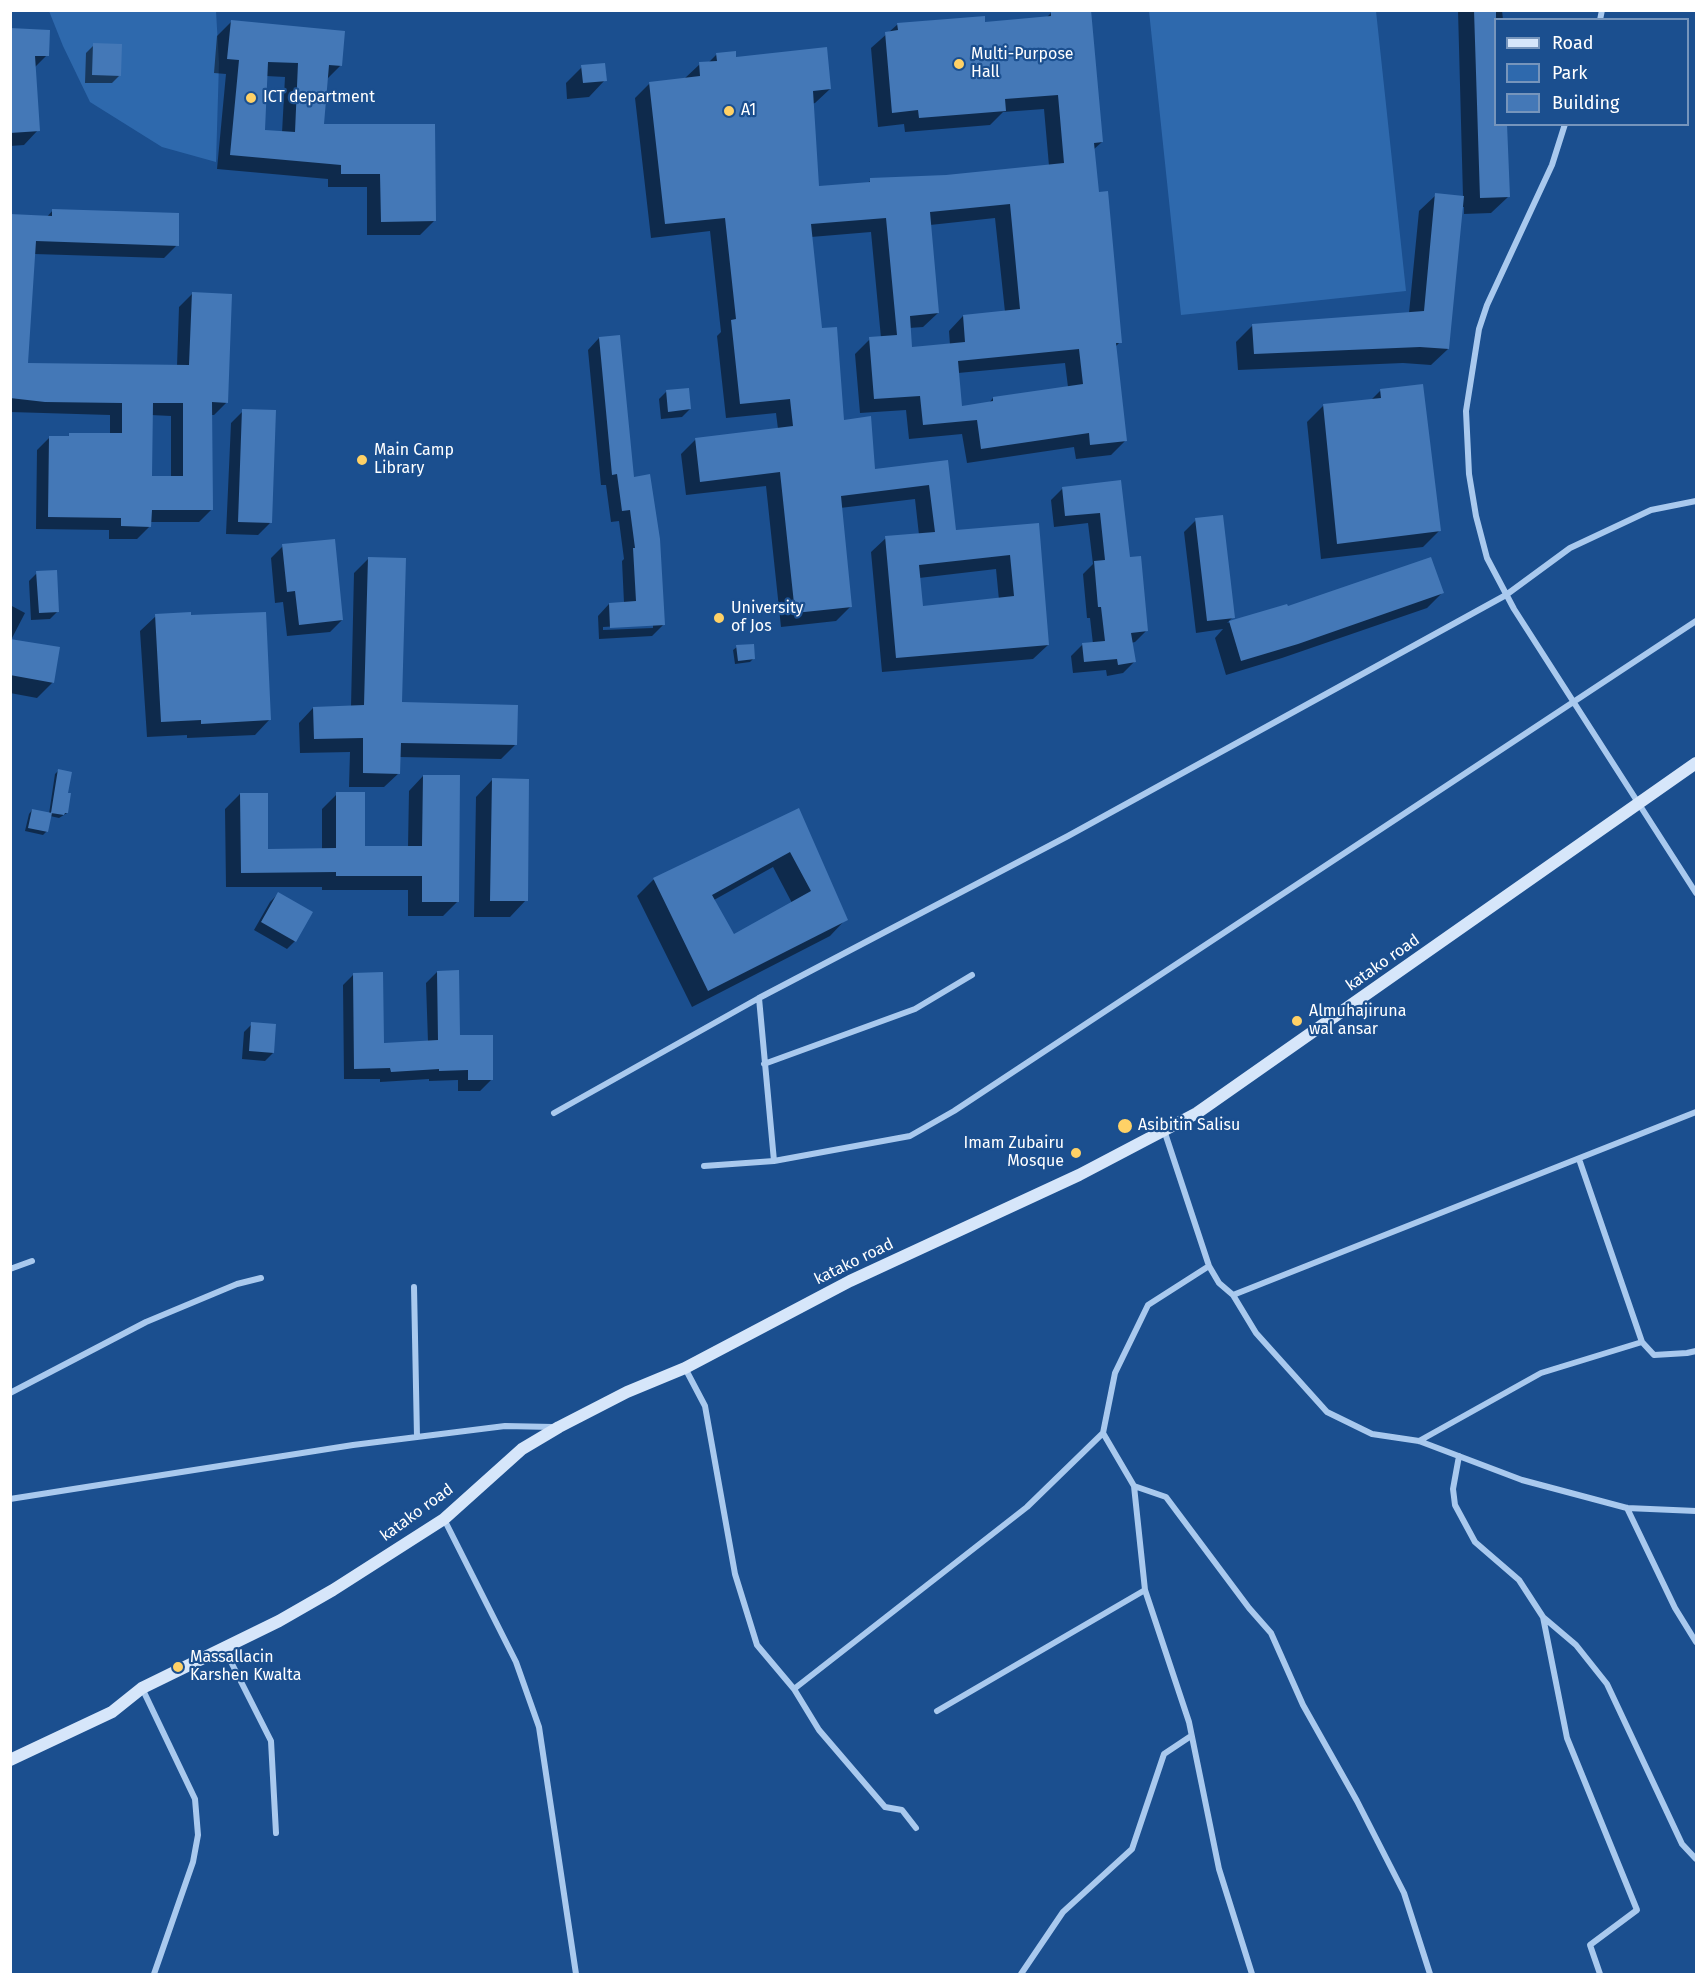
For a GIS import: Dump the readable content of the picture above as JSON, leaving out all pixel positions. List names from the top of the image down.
{
  "streets": {
    "street": ["katako road"]
  },
  "places": [
    "Multi-Purpose Hall",
    "ICT department",
    "A1",
    "Main Camp Library",
    "University of Jos",
    "Almuhajiruna wal ansar",
    "Asibitin Salisu",
    "Imam Zubairu Mosque",
    "Massallacin Karshen Kwalta"
  ],
  "legend": ["Road", "Park", "Building"]
}
